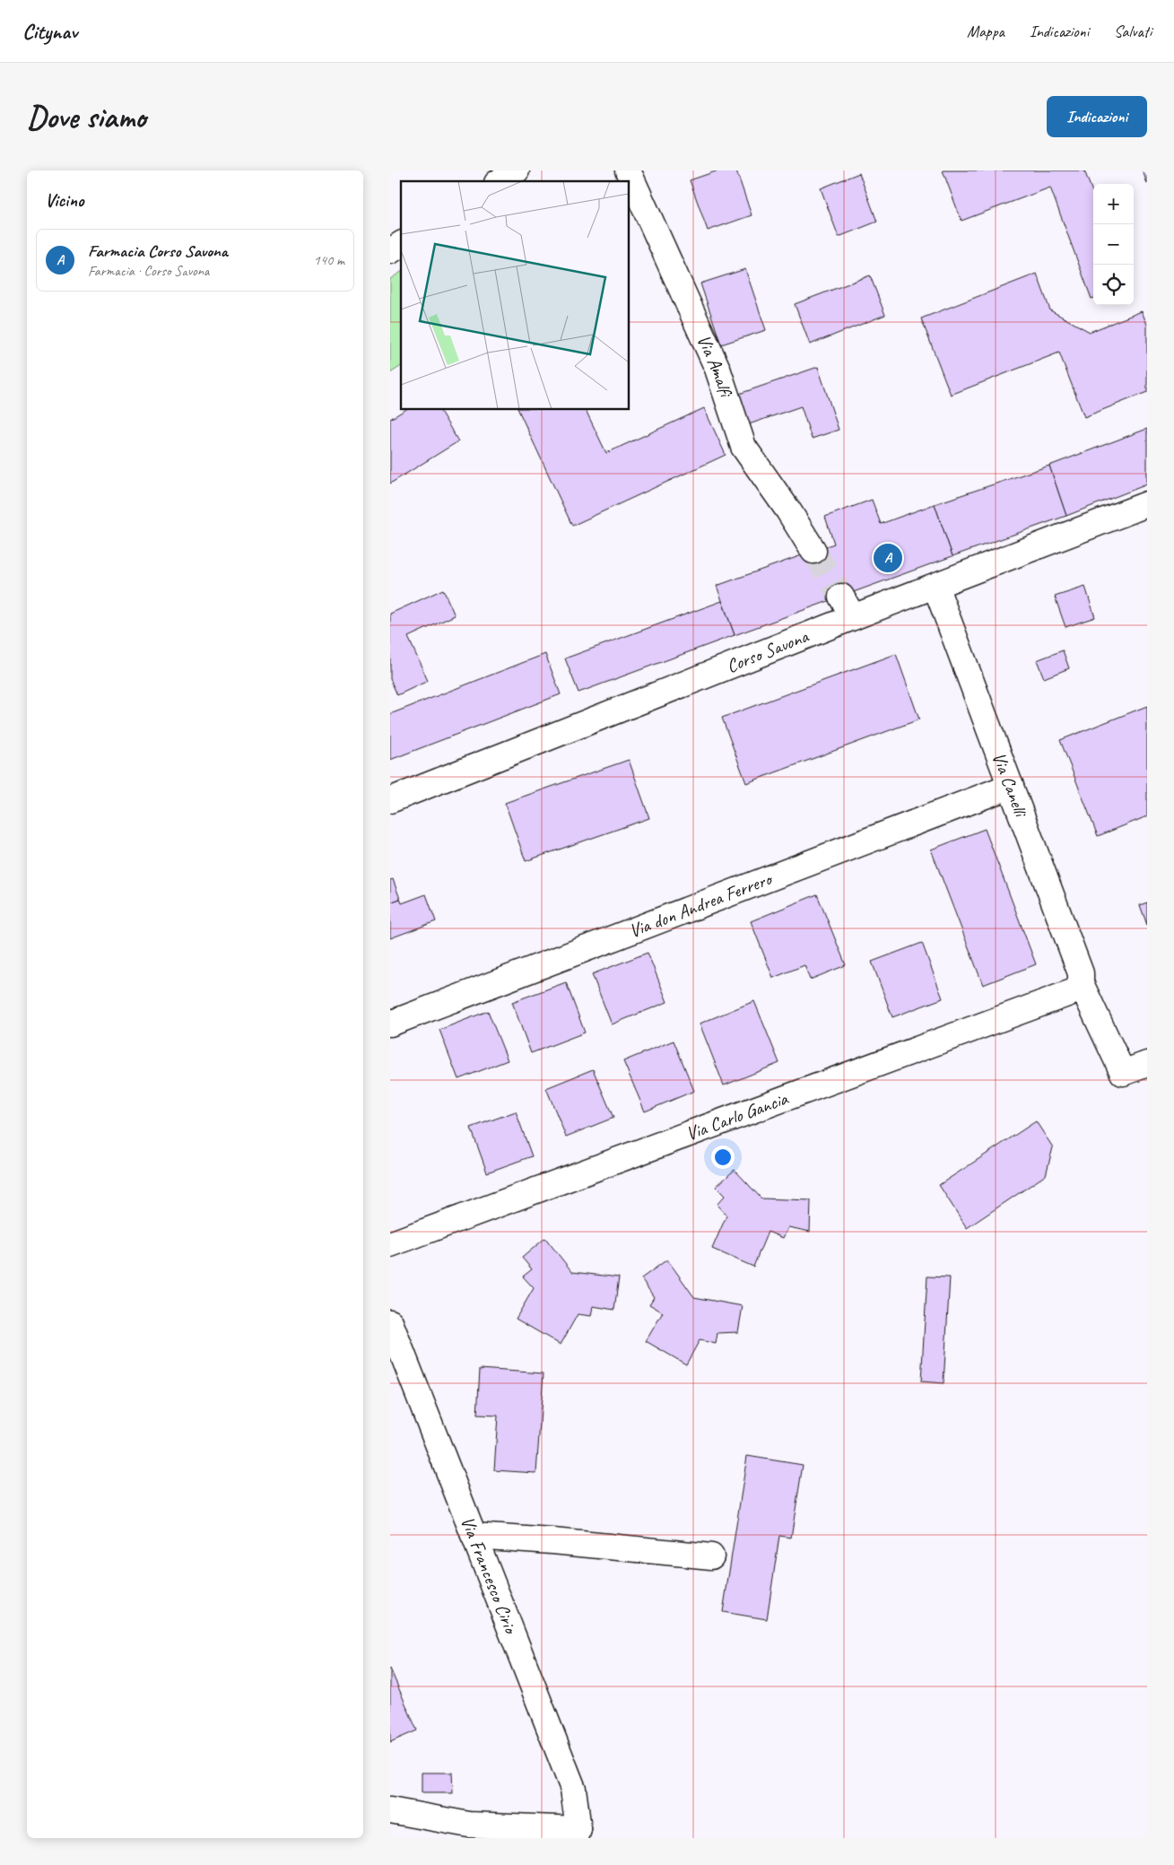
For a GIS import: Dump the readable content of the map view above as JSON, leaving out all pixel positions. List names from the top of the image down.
{
  "streets": {
    "street": [
      "Via Amalfi",
      "Corso Savona",
      "Via Canelli",
      "Via don Andrea Ferrero",
      "Via Carlo Gancia",
      "Via Francesco Cirio"
    ]
  },
  "crossings": [
    ["Corso Savona", "Via Canelli"],
    ["Via Canelli", "Via don Andrea Ferrero"],
    ["Via Canelli", "Via Carlo Gancia"]
  ],
  "page": {
    "header": "Citynav",
    "nav": ["Mappa", "Indicazioni", "Salvati"],
    "buttons": "Indicazioni",
    "title": "Dove siamo",
    "heading": "Vicino",
    "map_buttons": ["+", "−"],
    "list": [
      {
        "mark": "A",
        "name": "Farmacia Corso Savona",
        "note": "Farmacia · Corso Savona",
        "value": "140 m"
      }
    ],
    "pins": "A"
  }
}
